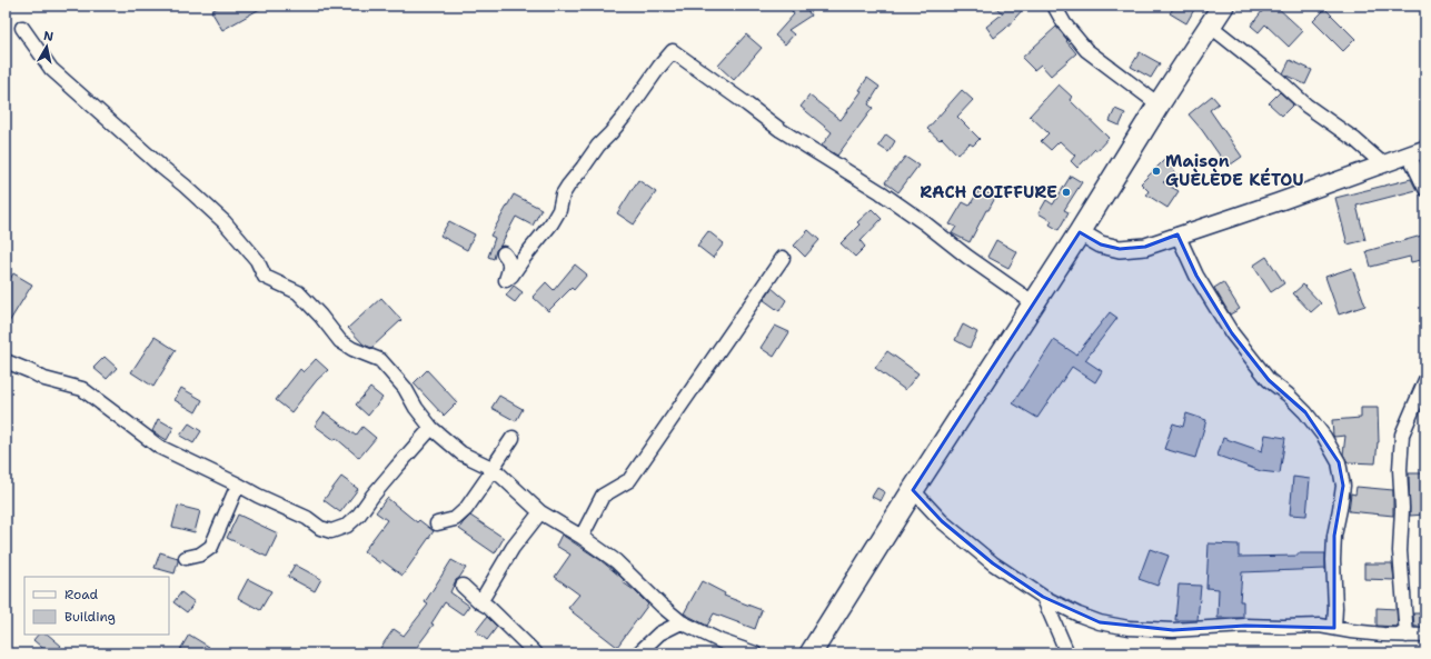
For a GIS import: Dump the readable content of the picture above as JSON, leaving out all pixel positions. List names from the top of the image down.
{
  "places": ["Maison GUÈLÈDE KÉTOU", "RACH COIFFURE"],
  "legend": ["Road", "Building"],
  "north": "top"
}
